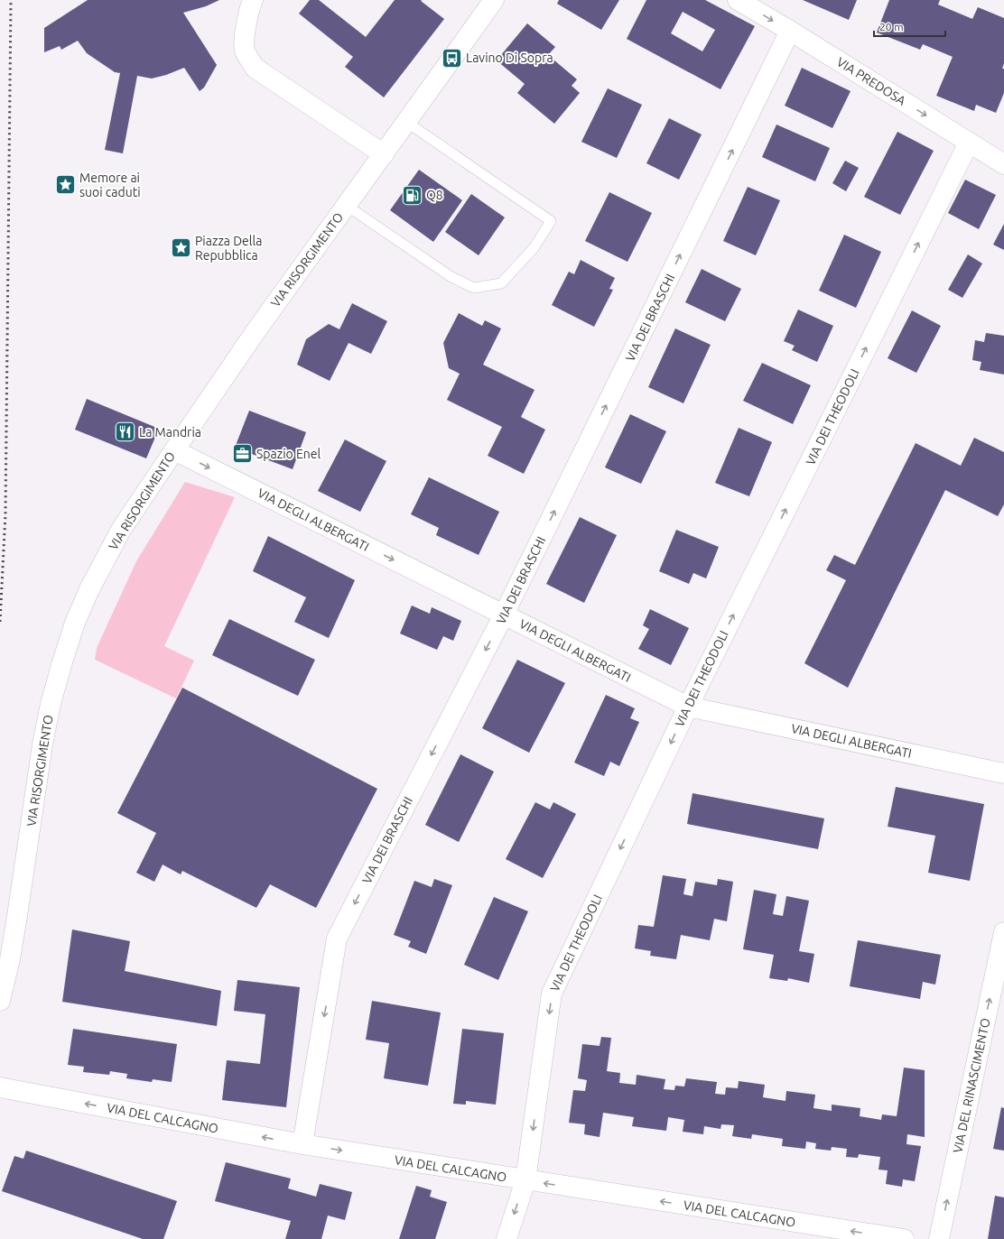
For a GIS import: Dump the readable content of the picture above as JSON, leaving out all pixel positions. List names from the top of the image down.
{
  "streets": {
    "street": [
      "VIA PREDOSA",
      "VIA RISORGIMENTO",
      "VIA DEI BRASCHI",
      "VIA DEI THEODOLI",
      "VIA DEGLI ALBERGATI",
      "VIA DEL RINASCIMENTO",
      "VIA DEL CALCAGNO"
    ]
  },
  "crossings": [
    ["VIA PREDOSA", "VIA DEI BRASCHI"],
    ["VIA PREDOSA", "VIA DEI THEODOLI"],
    ["VIA RISORGIMENTO", "VIA DEGLI ALBERGATI"],
    ["VIA DEI BRASCHI", "VIA DEGLI ALBERGATI"],
    ["VIA DEI BRASCHI", "VIA DEL CALCAGNO"],
    ["VIA DEI THEODOLI", "VIA DEGLI ALBERGATI"],
    ["VIA DEI THEODOLI", "VIA DEL CALCAGNO"]
  ],
  "one_way": ["VIA PREDOSA", "VIA DEGLI ALBERGATI", "VIA DEL RINASCIMENTO"],
  "places": {
    "bus stop": ["Lavino Di Sopra"],
    "place": ["Memore ai suoi caduti", "Piazza Della Repubblica"],
    "fuel station": ["Q8"],
    "restaurant": ["La Mandria"],
    "office": ["Spazio Enel"]
  },
  "scale_bar": "20 m"
}
